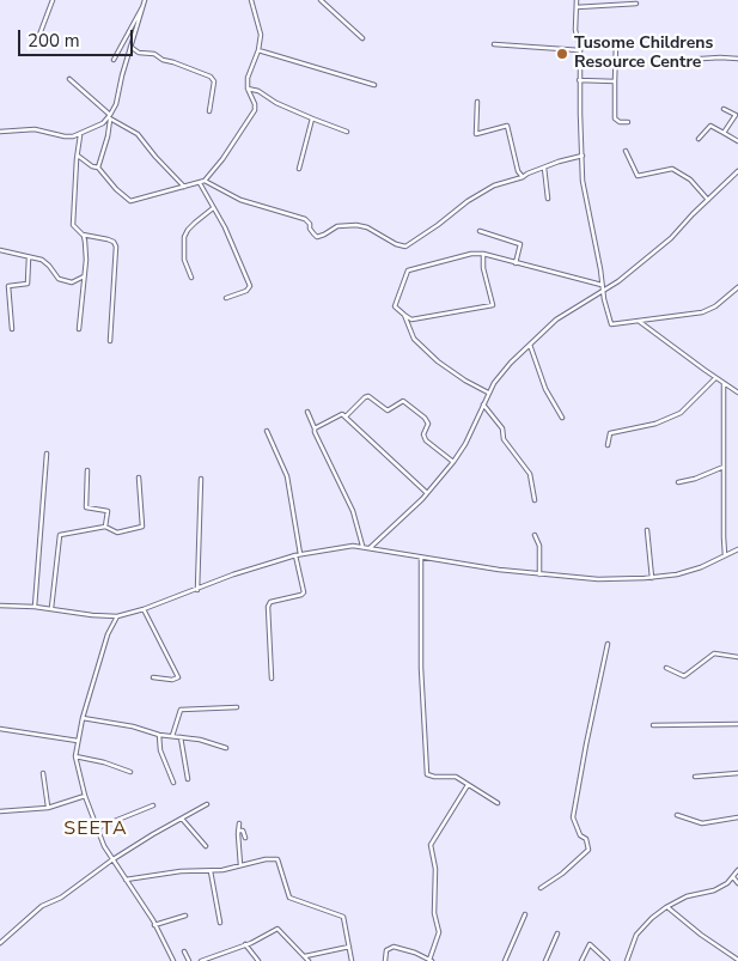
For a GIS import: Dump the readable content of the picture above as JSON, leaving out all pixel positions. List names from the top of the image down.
{
  "districts": ["SEETA"],
  "places": ["Tusome Childrens Resource Centre"],
  "scale_bar": "200 m"
}
